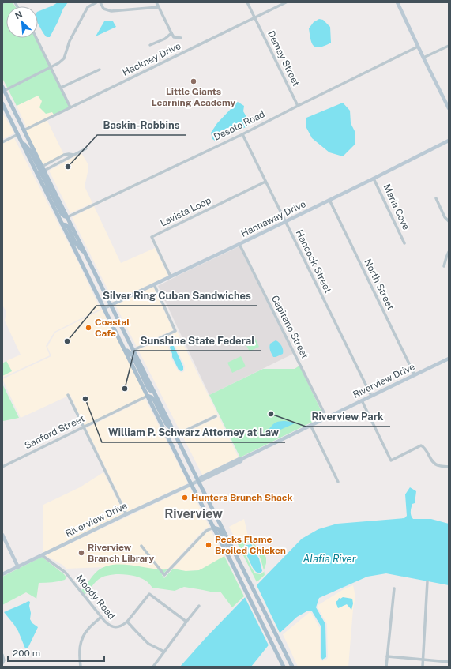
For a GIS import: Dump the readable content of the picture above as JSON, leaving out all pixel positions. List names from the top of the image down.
{
  "streets": {
    "street": [
      "Demay Street",
      "Hackney Drive",
      "Desoto Road",
      "Maria Cove",
      "Lavista Loop",
      "Hannaway Drive",
      "Hancock Street",
      "North Street",
      "Capitano Street",
      "Riverview Drive",
      "Sanford Street",
      "Moody Road"
    ]
  },
  "crossings": [
    ["Demay Street", "Hackney Drive"],
    ["Demay Street", "Desoto Road"],
    ["Desoto Road", "Hancock Street"],
    ["Maria Cove", "Hannaway Drive"],
    ["Lavista Loop", "Hannaway Drive"],
    ["Lavista Loop", "Hancock Street"],
    ["Hannaway Drive", "Hancock Street"],
    ["Hannaway Drive", "North Street"],
    ["Hannaway Drive", "Capitano Street"],
    ["Hancock Street", "Riverview Drive"],
    ["North Street", "Riverview Drive"],
    ["Capitano Street", "Riverview Drive"],
    ["Riverview Drive", "Moody Road"]
  ],
  "districts": ["Riverview"],
  "water": ["Alafia River"],
  "places": [
    "Little Giants Learning Academy",
    "Baskin-Robbins",
    "Coastal Cafe",
    "Silver Ring Cuban Sandwiches",
    "Sunshine State Federal",
    "William P. Schwarz Attorney at Law",
    "Riverview Park",
    "Hunters Brunch Shack",
    "Pecks Flame Broiled Chicken",
    "Riverview Branch Library"
  ],
  "scale_bar": "200 m",
  "north": "top left"
}
